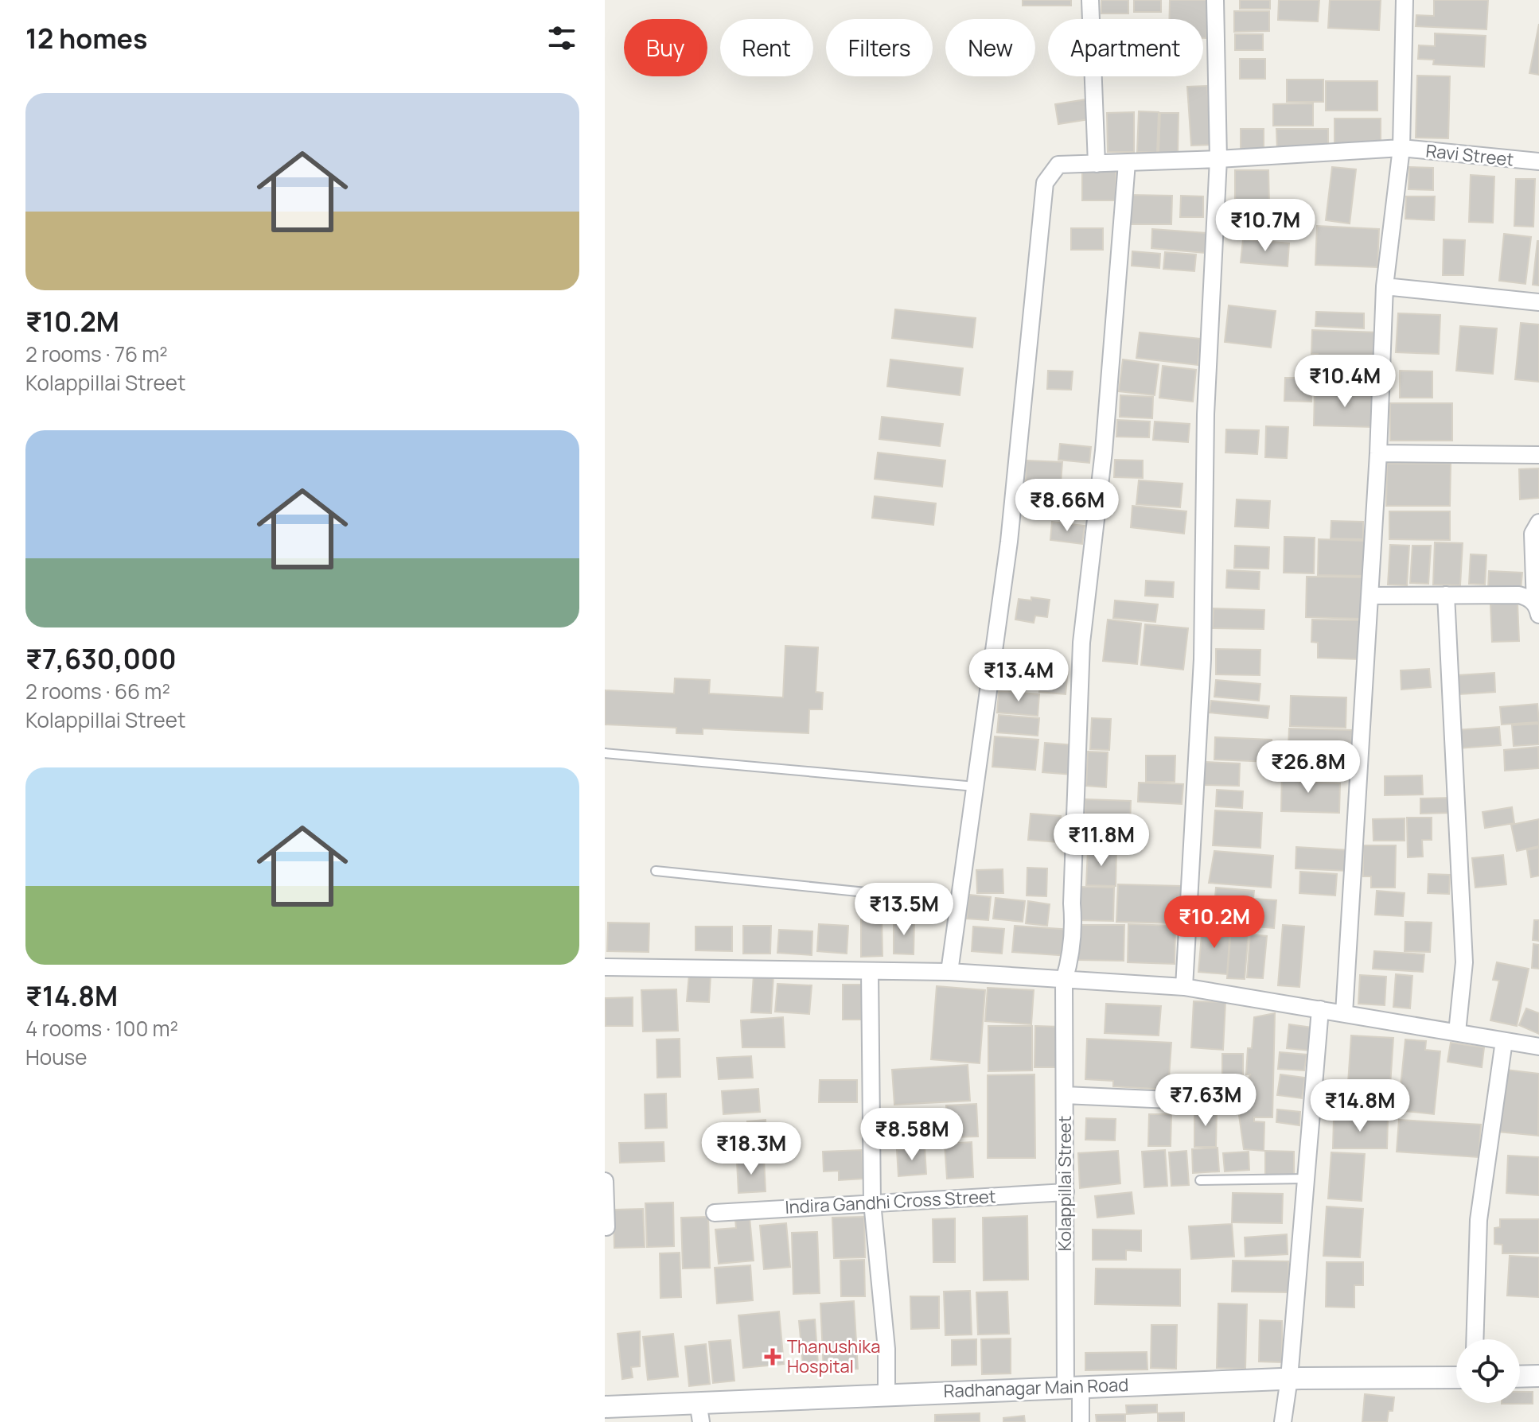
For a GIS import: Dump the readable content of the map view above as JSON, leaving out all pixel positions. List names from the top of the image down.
{
  "streets": {
    "street": [
      "Ravi Street",
      "Kolappillai Street",
      "Indira Gandhi Cross Street",
      "Radhanagar Main Road"
    ]
  },
  "crossings": [
    ["Ravi Street", "Kolappillai Street"],
    ["Kolappillai Street", "Indira Gandhi Cross Street"],
    ["Kolappillai Street", "Radhanagar Main Road"]
  ],
  "places": {
    "health": ["Thanushika Hospital"]
  },
  "page": {
    "heading": "12 homes",
    "chip": [
      "Buy",
      "Rent",
      "Filters",
      "New",
      "Apartment"
    ],
    "list": [
      {
        "name": "₹10.2M",
        "note": "2 rooms · 76 m² · Kolappillai Street"
      },
      {
        "name": "₹7,630,000",
        "note": "2 rooms · 66 m² · Kolappillai Street"
      },
      {
        "name": "₹14.8M",
        "note": "4 rooms · 100 m² · House"
      }
    ],
    "price": [
      "₹10.7M",
      "₹10.4M",
      "₹8.66M",
      "₹13.4M",
      "₹26.8M",
      "₹11.8M",
      "₹13.5M",
      "₹10.2M",
      "₹7.63M",
      "₹14.8M",
      "₹8.58M",
      "₹18.3M"
    ]
  }
}
